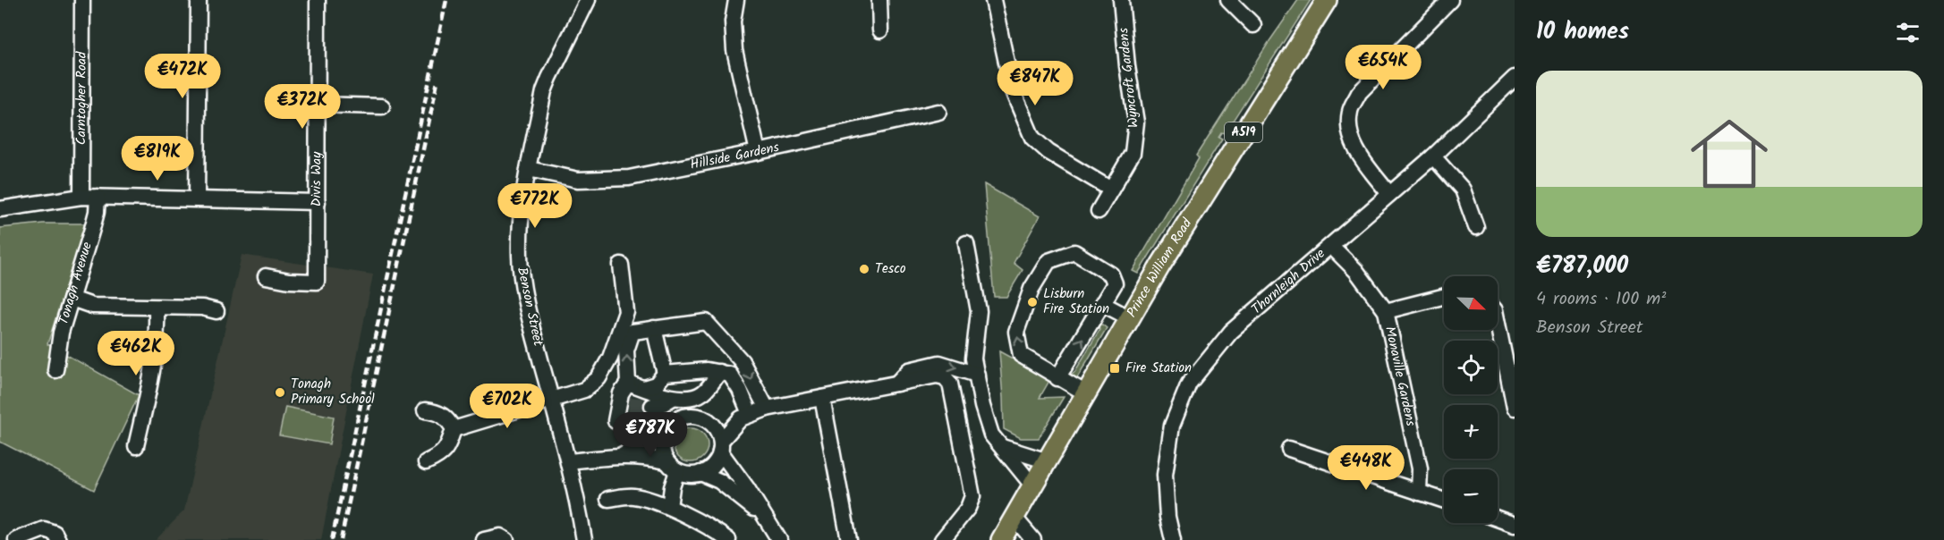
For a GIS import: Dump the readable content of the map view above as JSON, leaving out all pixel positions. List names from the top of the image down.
{
  "streets": {
    "main road": ["A519", "Prince William Road"],
    "street": [
      "Wyncroft Gardens",
      "Carntogher Road",
      "Hillside Gardens",
      "Divis Way",
      "Thornleigh Drive",
      "Tonagh Avenue",
      "Benson Street",
      "Monaville Gardens"
    ]
  },
  "crossings": [
    ["Hillside Gardens", "Benson Street"],
    ["Thornleigh Drive", "Monaville Gardens"]
  ],
  "places": {
    "other": ["Tesco", "Lisburn Fire Station", "Tonagh Primary School"],
    "transit": ["Fire Station"]
  },
  "north": "bottom right",
  "page": {
    "heading": "10 homes",
    "price": [
      "€654K",
      "€472K",
      "€847K",
      "€372K",
      "€819K",
      "€772K",
      "€462K",
      "€702K",
      "€787K",
      "€448K"
    ],
    "list": [
      {
        "name": "€787,000",
        "note": "4 rooms · 100 m² · Benson Street"
      }
    ],
    "map_buttons": ["+", "−"]
  }
}
